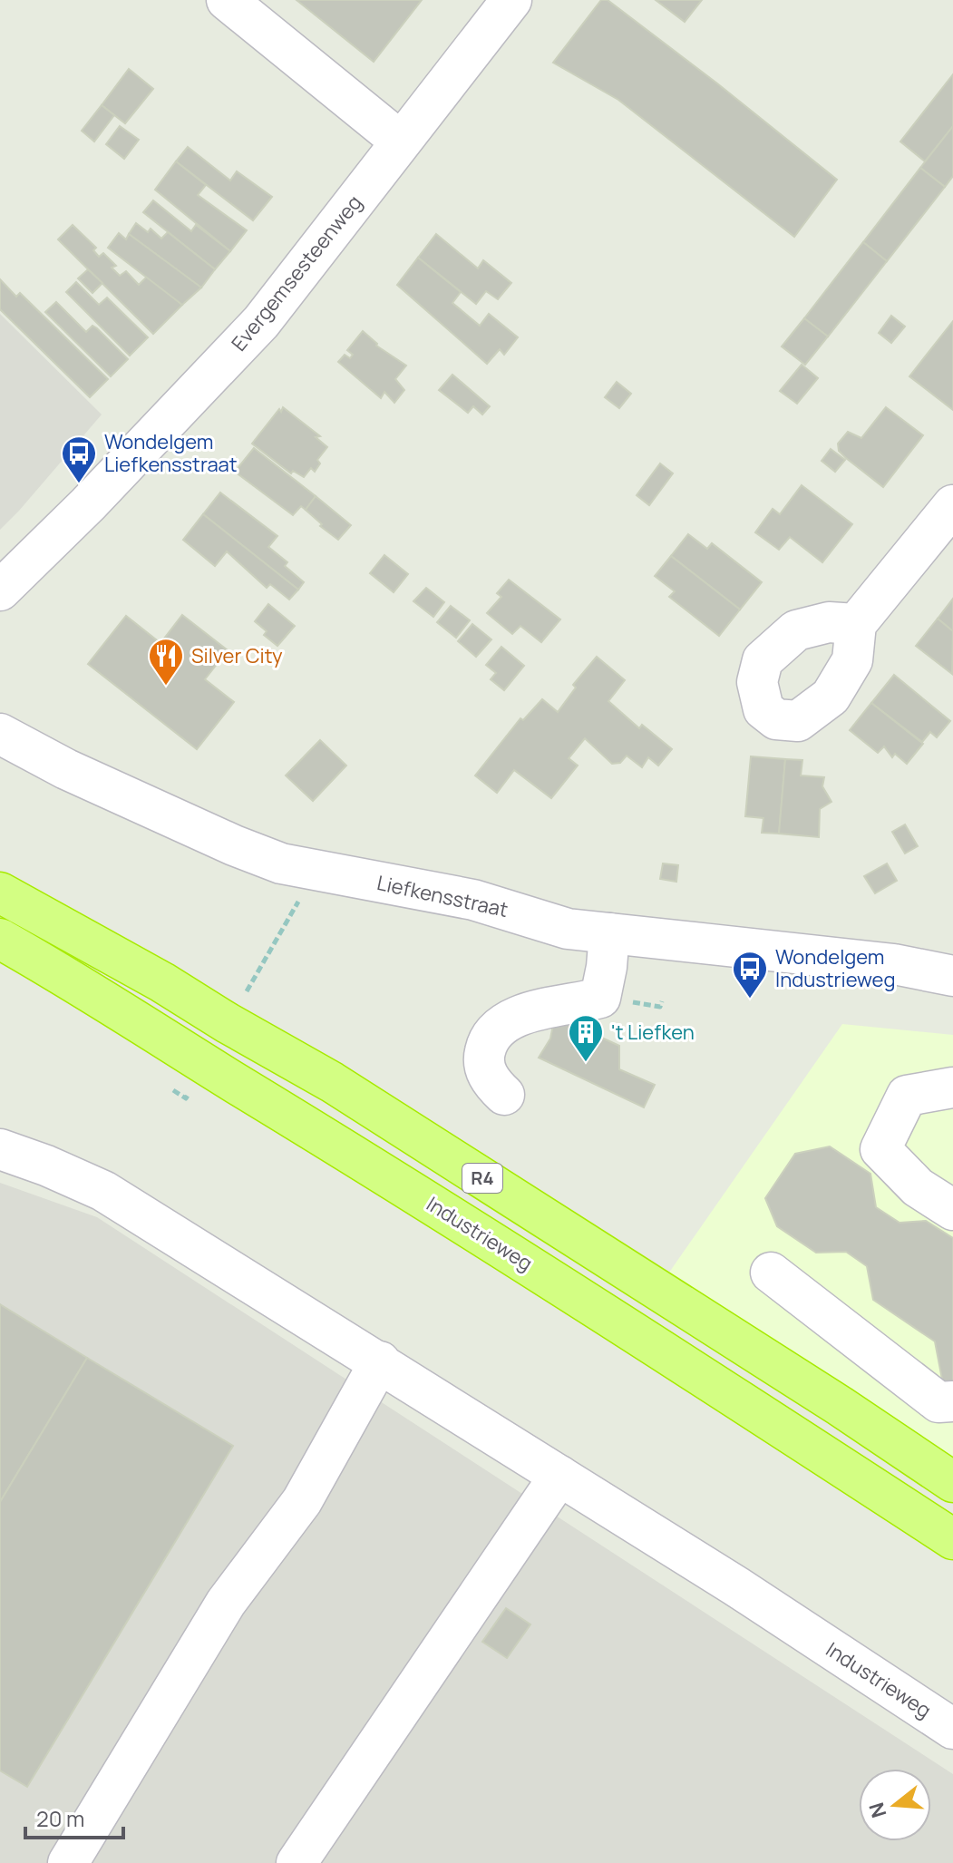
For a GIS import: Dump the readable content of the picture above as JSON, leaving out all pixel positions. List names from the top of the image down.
{
  "streets": {
    "highway": ["R4", "Industrieweg"],
    "street": ["Evergemsesteenweg", "Liefkensstraat"]
  },
  "places": {
    "bus stop": ["Wondelgem Liefkensstraat", "Wondelgem Industrieweg"],
    "restaurant": ["Silver City"],
    "building": ["'t Liefken"]
  },
  "scale_bar": "20 m",
  "north": "left"
}
